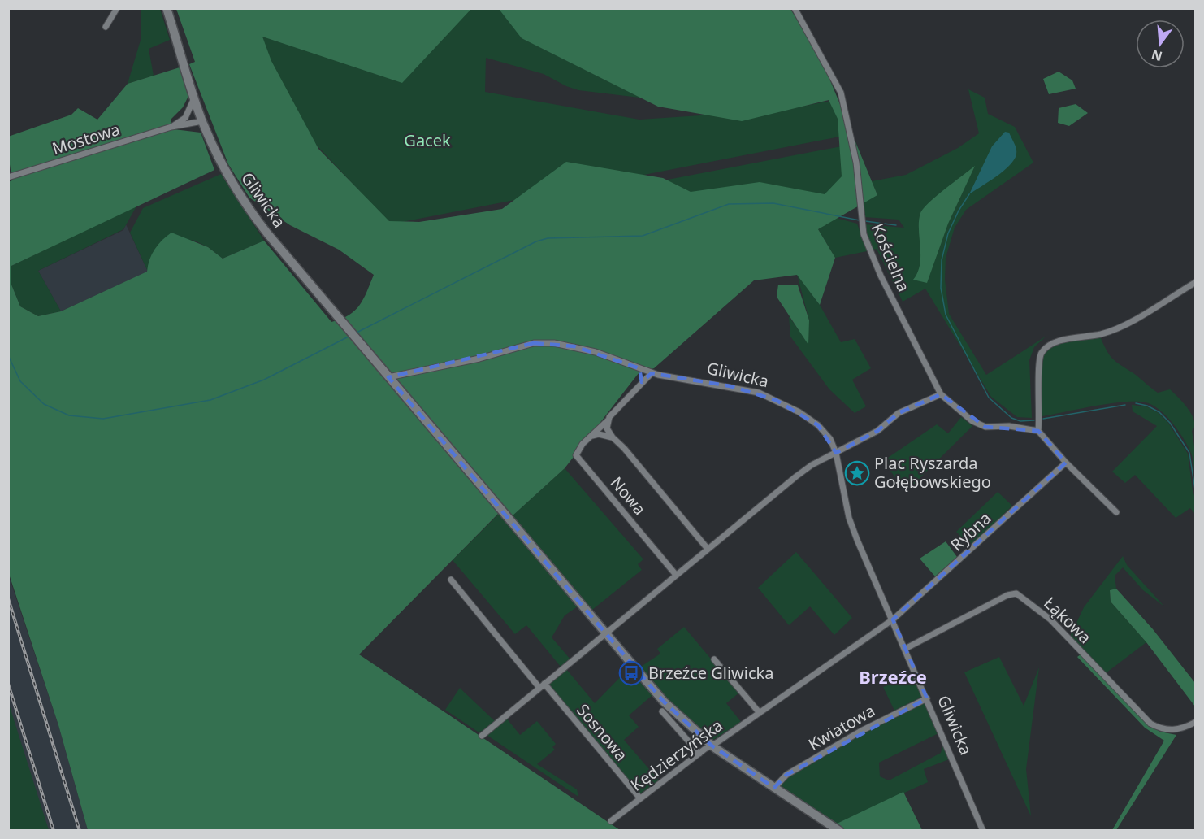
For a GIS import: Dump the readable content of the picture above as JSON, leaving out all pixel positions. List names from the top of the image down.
{
  "streets": {
    "main road": ["Gliwicka"],
    "street": [
      "Mostowa",
      "Kościelna",
      "Nowa",
      "Rybna",
      "Łąkowa",
      "Kwiatowa",
      "Sosnowa",
      "Kędzierzyńska"
    ]
  },
  "crossings": [
    ["Mostowa", "Gliwicka"],
    ["Gliwicka", "Nowa"],
    ["Gliwicka", "Rybna"],
    ["Gliwicka", "Łąkowa"],
    ["Gliwicka", "Kwiatowa"],
    ["Gliwicka", "Kędzierzyńska"],
    ["Rybna", "Kędzierzyńska"],
    ["Sosnowa", "Kędzierzyńska"]
  ],
  "districts": ["Brzeźce"],
  "parks": ["Gacek"],
  "places": {
    "place": ["Plac Ryszarda Gołębowskiego"],
    "bus stop": ["Brzeźce Gliwicka"]
  },
  "north": "bottom"
}
